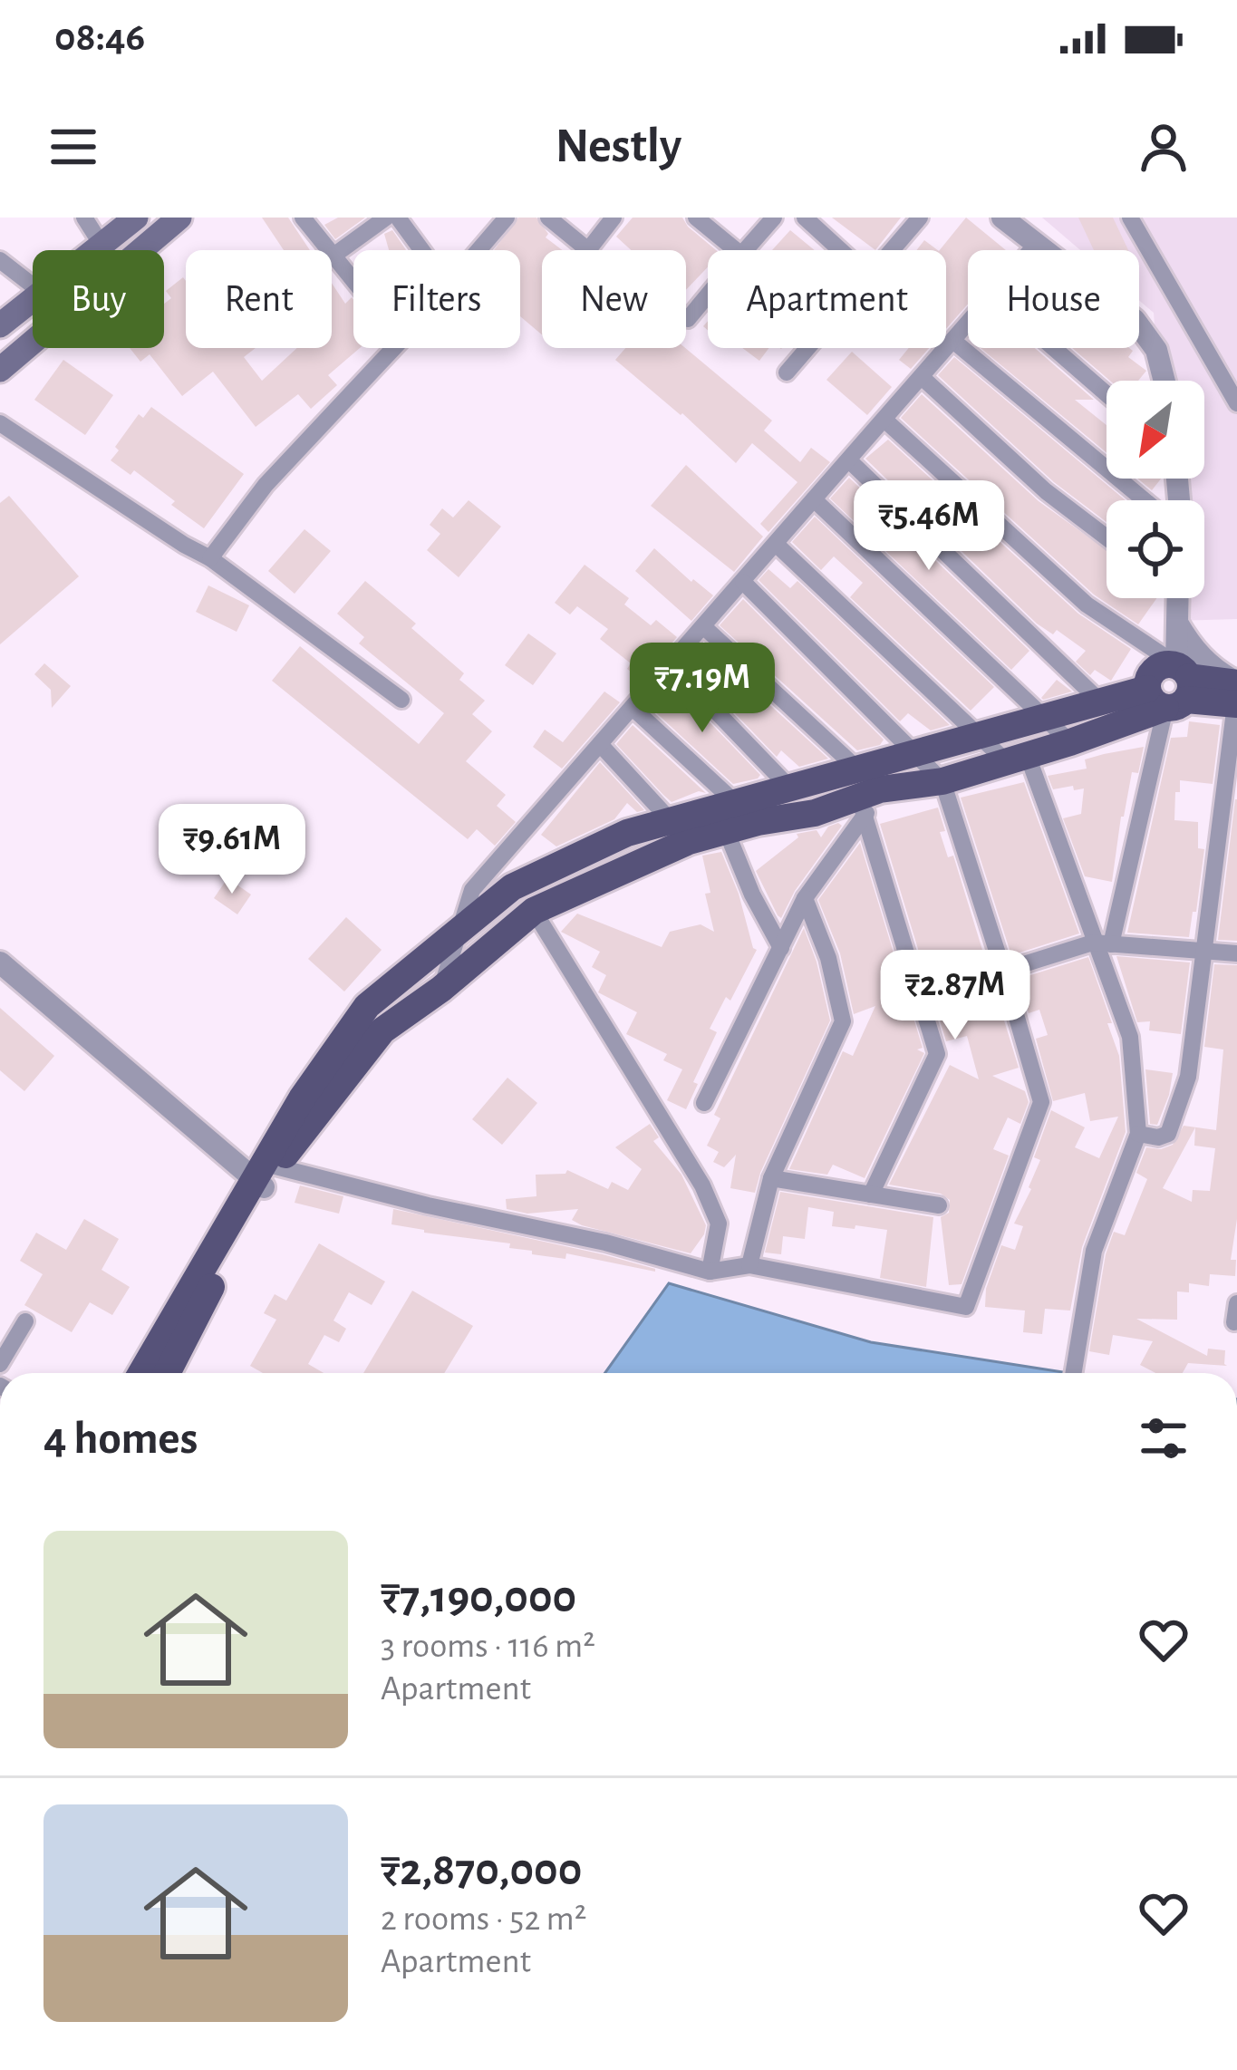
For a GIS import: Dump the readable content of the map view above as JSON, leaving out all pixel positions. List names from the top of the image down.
{
  "north": "bottom left",
  "page": {
    "status": "08:46",
    "header": "Nestly",
    "chip": [
      "Buy",
      "Rent",
      "Filters",
      "New",
      "Apartment",
      "House"
    ],
    "price": [
      "₹5.46M",
      "₹7.19M",
      "₹9.61M",
      "₹2.87M"
    ],
    "heading": "4 homes",
    "list": [
      {
        "name": "₹7,190,000",
        "note": "3 rooms · 116 m² · Apartment"
      },
      {
        "name": "₹2,870,000",
        "note": "2 rooms · 52 m² · Apartment"
      }
    ]
  }
}
